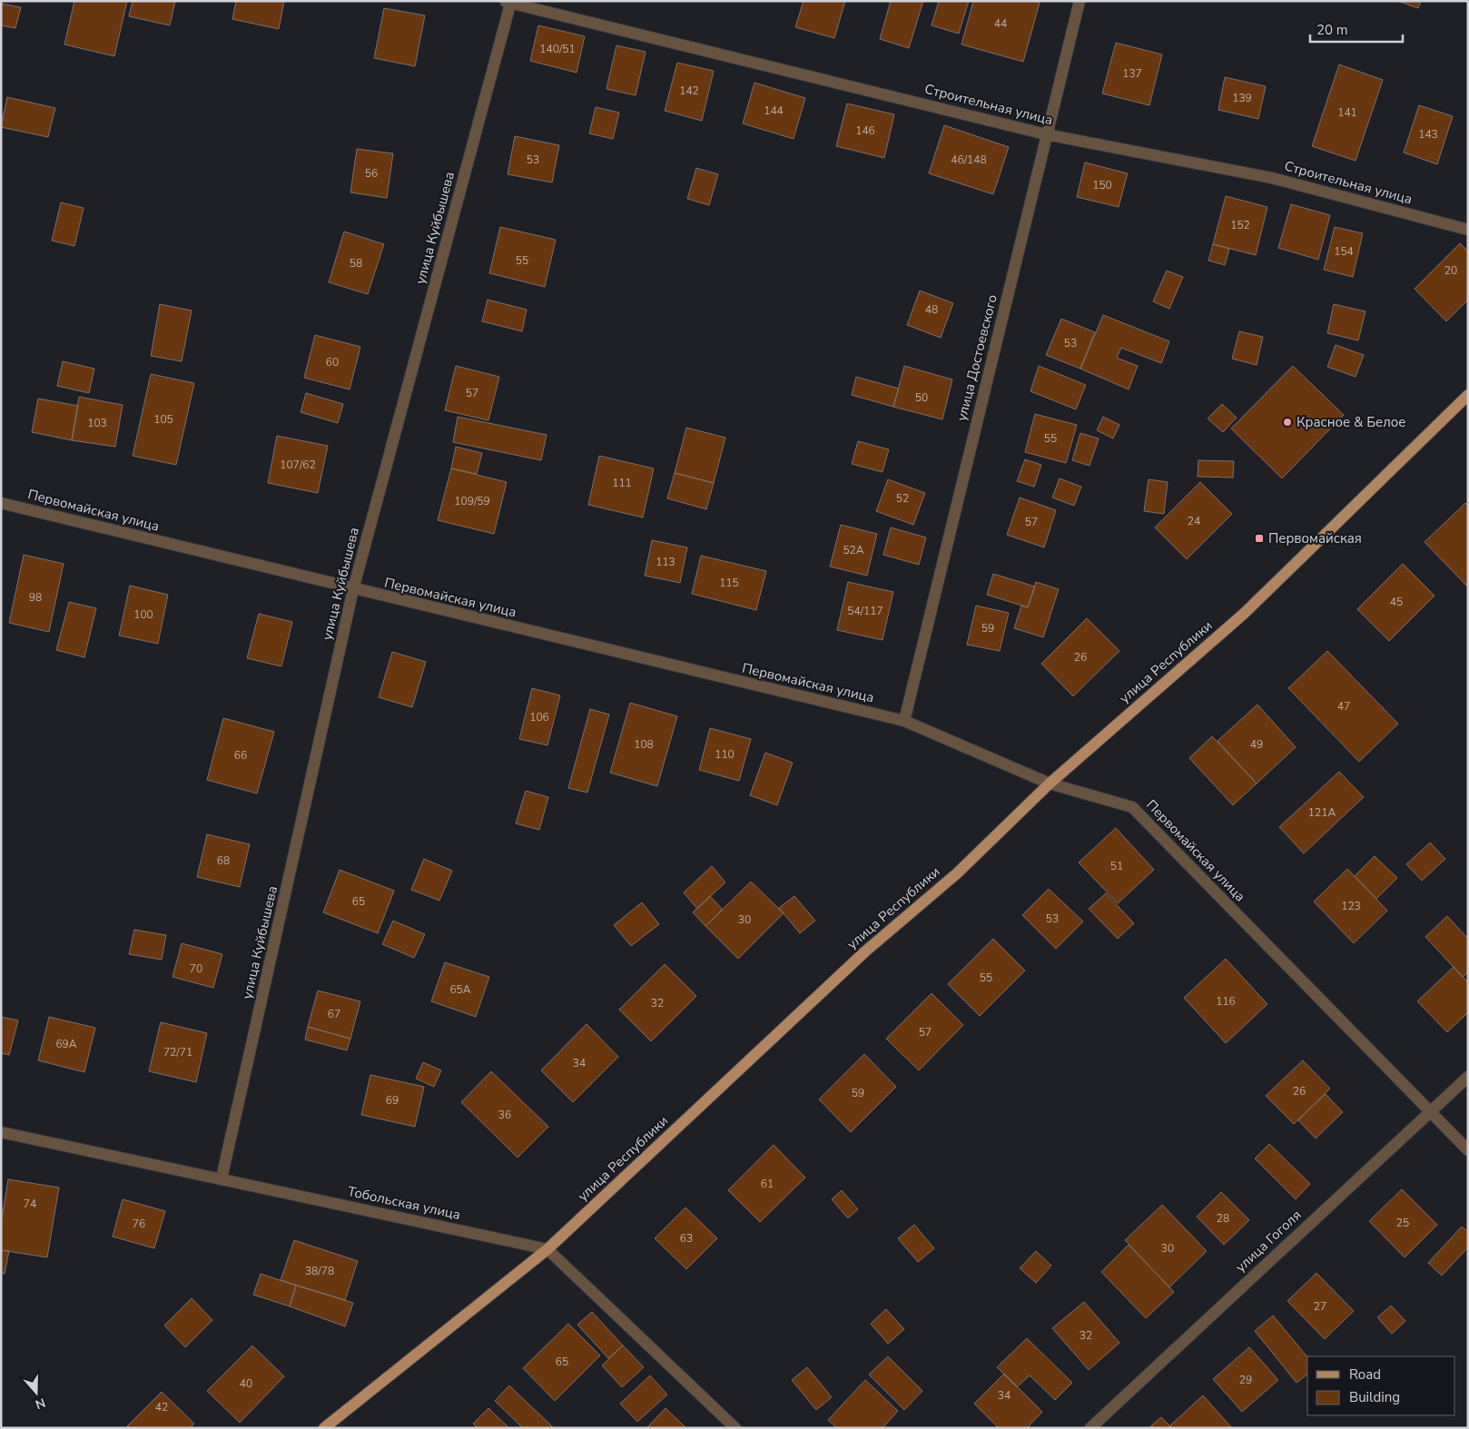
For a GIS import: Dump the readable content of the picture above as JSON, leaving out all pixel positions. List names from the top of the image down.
{
  "streets": {
    "main road": ["улица Республики"],
    "street": [
      "Строительная улица",
      "улица Куйбышева",
      "улица Достоевского",
      "Первомайская улица",
      "Тобольская улица",
      "улица Гоголя"
    ]
  },
  "crossings": [
    ["Строительная улица", "улица Куйбышева"],
    ["Строительная улица", "улица Достоевского"],
    ["улица Куйбышева", "Первомайская улица"],
    ["улица Куйбышева", "Тобольская улица"],
    ["улица Достоевского", "Первомайская улица"],
    ["Первомайская улица", "улица Республики"],
    ["Первомайская улица", "улица Гоголя"],
    ["улица Республики", "Тобольская улица"]
  ],
  "places": {
    "other": ["Красное & Белое"],
    "transit": ["Первомайская"]
  },
  "house_numbers": [
    "44",
    "140/51",
    "137",
    "142",
    "139",
    "144",
    "141",
    "146",
    "143",
    "53",
    "46/148",
    "56",
    "150",
    "152",
    "154",
    "55",
    "58",
    "20",
    "48",
    "53",
    "60",
    "57",
    "50",
    "105",
    "103",
    "55",
    "107/62",
    "111",
    "52",
    "109/59",
    "24",
    "57",
    "52А",
    "113",
    "115",
    "98",
    "45",
    "54/117",
    "100",
    "59",
    "26",
    "47",
    "106",
    "108",
    "49",
    "110",
    "66",
    "121А",
    "68",
    "51",
    "65",
    "123",
    "53",
    "30",
    "70",
    "55",
    "65А",
    "116",
    "32",
    "67",
    "57",
    "69А",
    "72/71",
    "34",
    "26",
    "59",
    "69",
    "36",
    "61",
    "74",
    "28",
    "25",
    "76",
    "63",
    "30",
    "38/78",
    "27",
    "32",
    "65",
    "29",
    "40",
    "34",
    "42"
  ],
  "legend": ["Road", "Building"],
  "scale_bar": "20 m",
  "north": "bottom"
}
